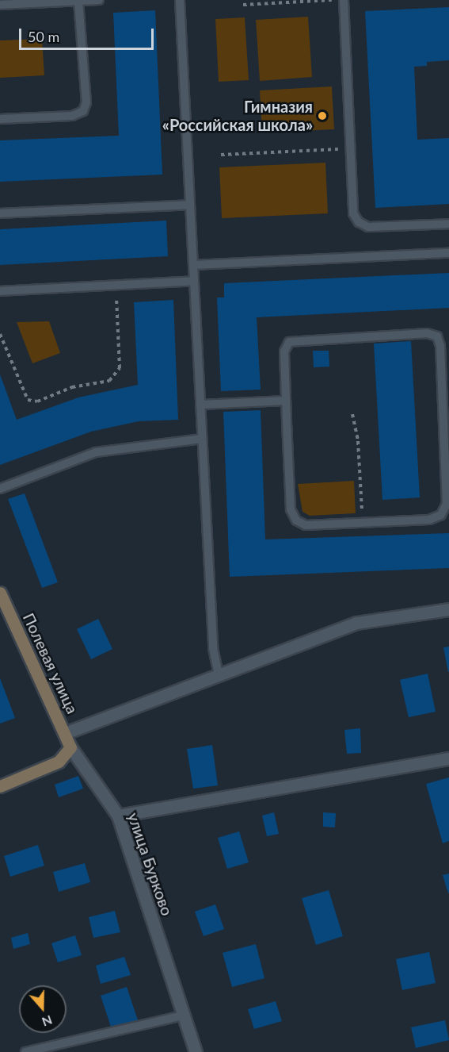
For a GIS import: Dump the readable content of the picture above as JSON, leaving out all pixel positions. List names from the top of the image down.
{
  "streets": {
    "street": ["Полевая улица", "улица Бурково"]
  },
  "crossings": [
    ["Полевая улица", "улица Бурково"]
  ],
  "places": ["Гимназия «Российская школа»"],
  "scale_bar": "50 m",
  "north": "bottom"
}
